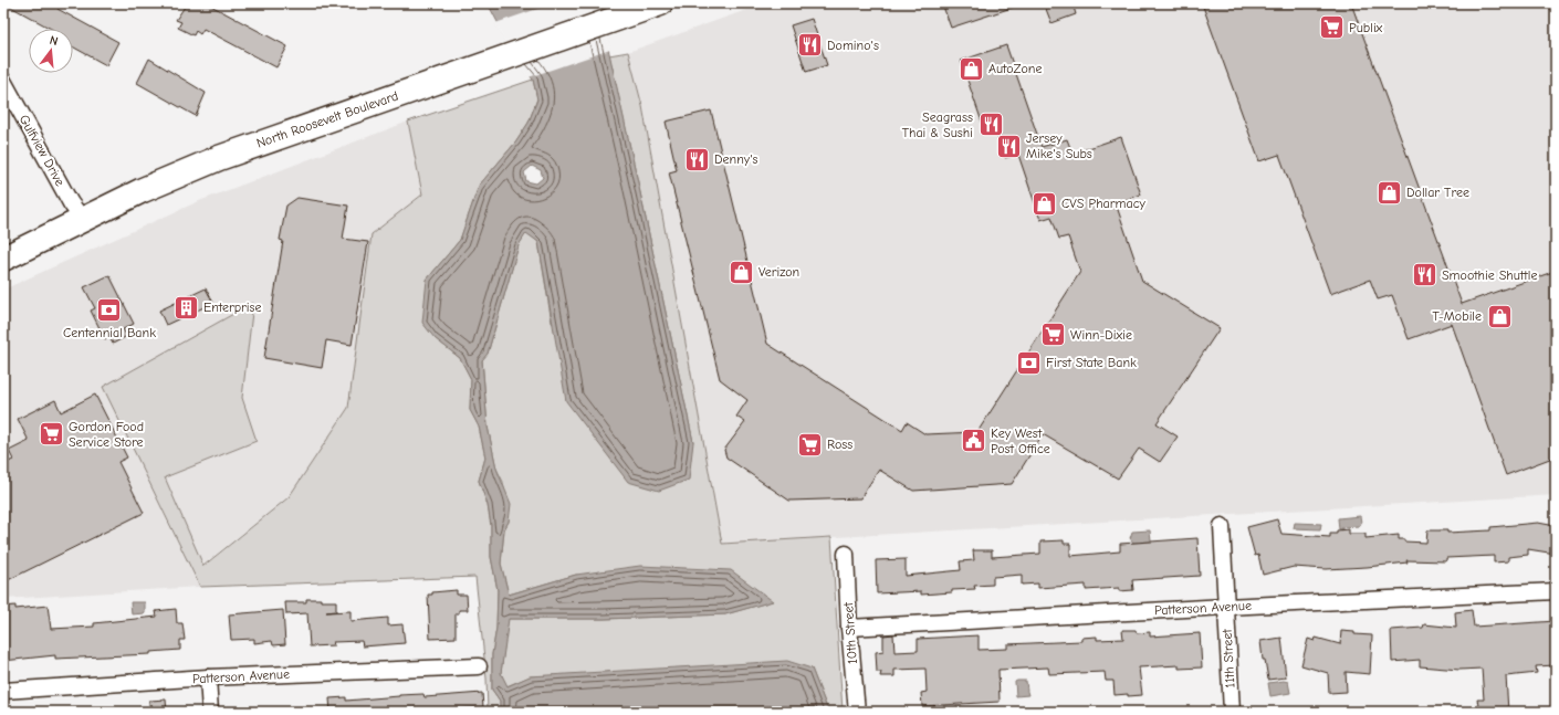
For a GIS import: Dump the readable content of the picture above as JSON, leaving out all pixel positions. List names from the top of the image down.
{
  "streets": {
    "main road": ["North Roosevelt Boulevard"],
    "street": [
      "Gulfview Drive",
      "Patterson Avenue",
      "10th Street",
      "11th Street"
    ]
  },
  "crossings": [
    ["North Roosevelt Boulevard", "Gulfview Drive"],
    ["Patterson Avenue", "10th Street"],
    ["Patterson Avenue", "11th Street"]
  ],
  "places": {
    "supermarket": [
      "Publix",
      "Winn-Dixie",
      "Gordon Food Service Store",
      "Ross"
    ],
    "restaurant": [
      "Domino's",
      "Seagrass Thai & Sushi",
      "Jersey Mike's Subs",
      "Denny's",
      "Smoothie Shuttle"
    ],
    "shop": [
      "AutoZone",
      "Dollar Tree",
      "CVS Pharmacy",
      "Verizon",
      "T-Mobile"
    ],
    "building": ["Enterprise"],
    "bank": ["Centennial Bank", "First State Bank"],
    "public building": ["Key West Post Office"]
  },
  "north": "top"
}
